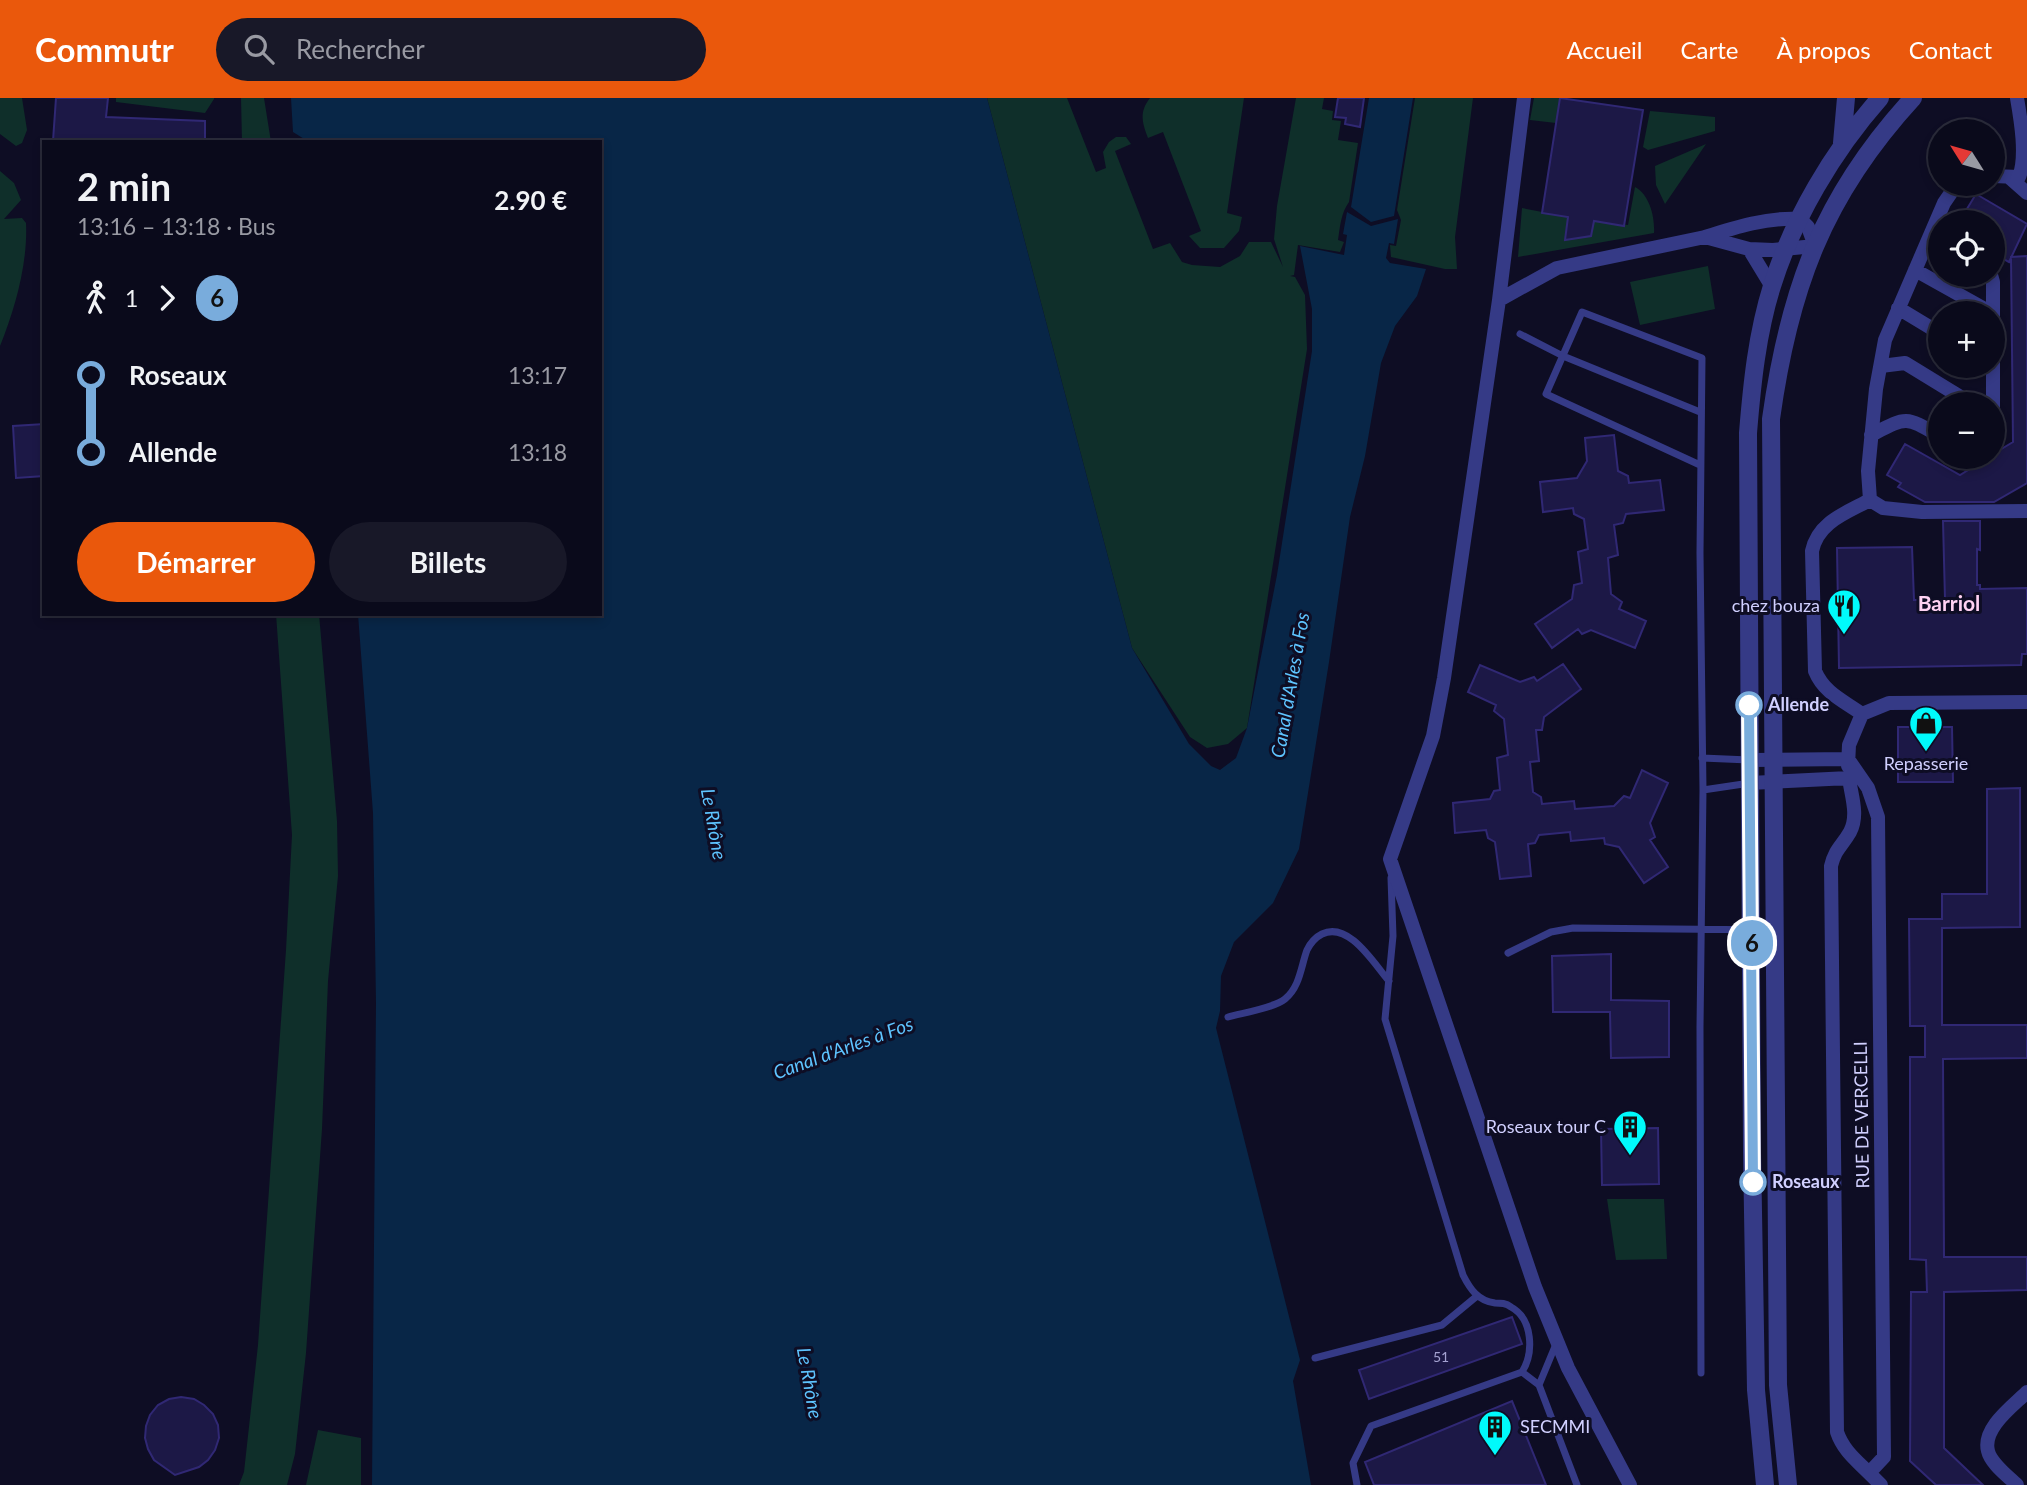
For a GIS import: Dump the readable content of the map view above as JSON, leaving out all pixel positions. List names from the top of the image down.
{
  "streets": {
    "street": ["RUE DE VERCELLI"]
  },
  "districts": ["Barriol"],
  "water": ["Canal d'Arles à Fos", "Le Rhône"],
  "places": {
    "restaurant": ["chez bouza"],
    "other": ["Allende", "Roseaux"],
    "shop": ["Repasserie"],
    "building": ["Roseaux tour C", "SECMMI"]
  },
  "lines": ["bus line 6"],
  "house_numbers": ["51"],
  "north": "top left",
  "page": {
    "header": "Commutr",
    "search": "Rechercher",
    "nav": [
      "Accueil",
      "Carte",
      "À propos",
      "Contact"
    ],
    "on_map": "6",
    "map_buttons": ["+", "−"],
    "heading": ["2 min", "13:16 – 13:18 · Bus", "2.90 €"],
    "legs": ["1", "6"],
    "list": [
      {
        "name": "Roseaux",
        "value": "13:17"
      },
      {
        "name": "Allende",
        "value": "13:18"
      }
    ],
    "buttons": ["Démarrer", "Billets"]
  }
}
